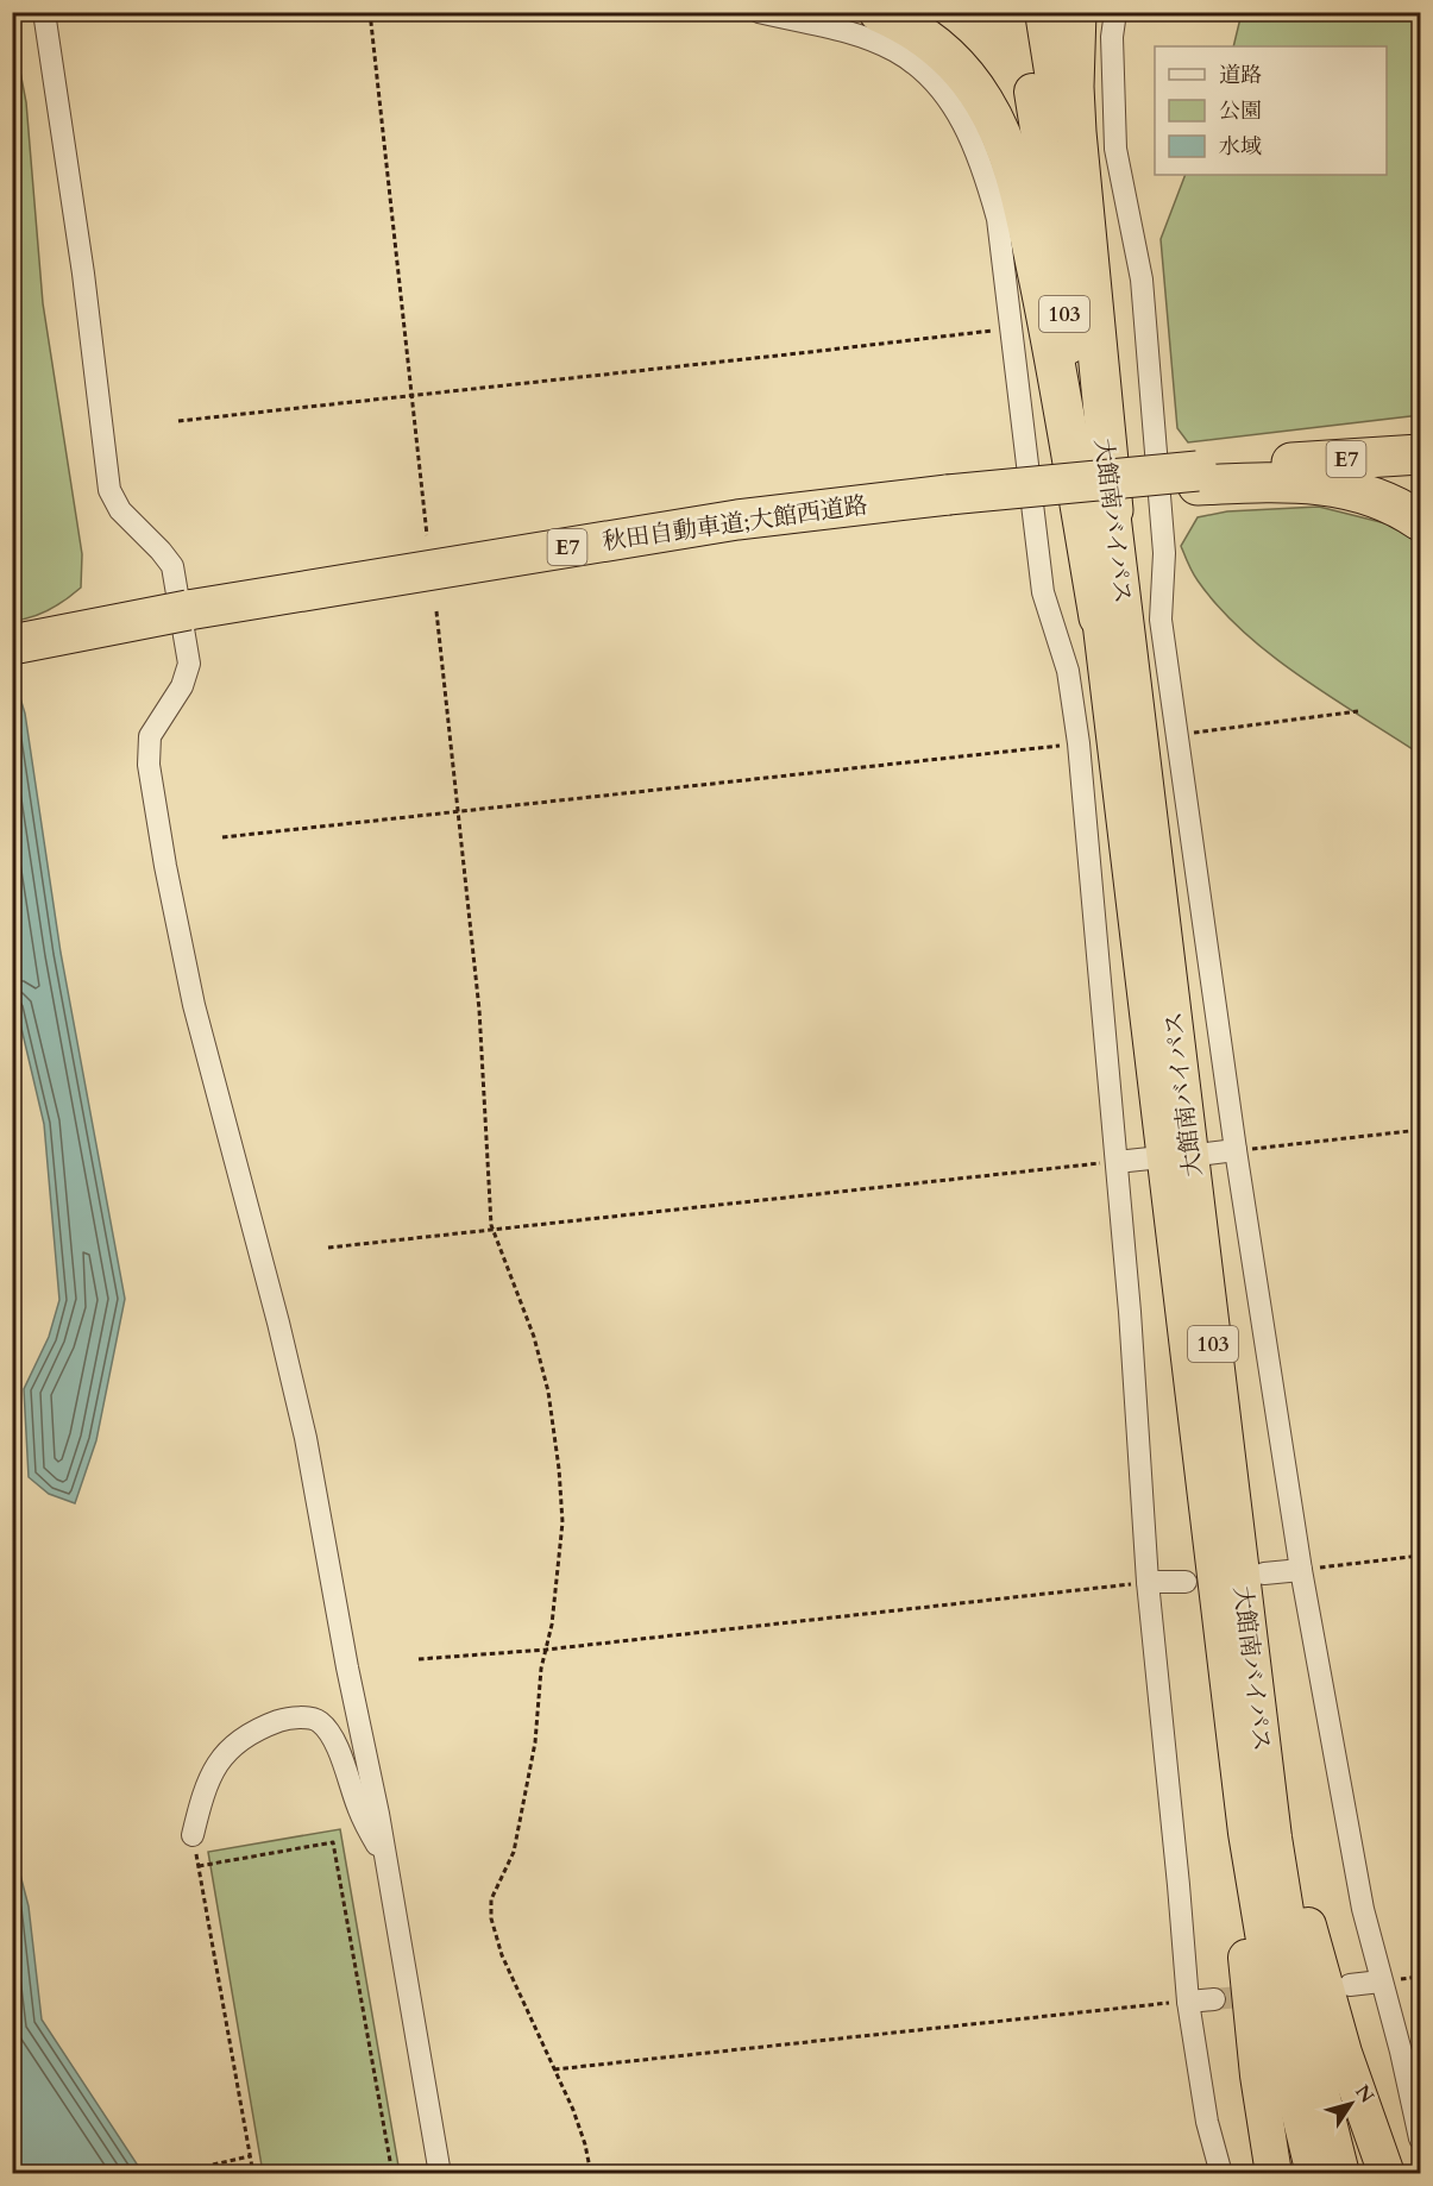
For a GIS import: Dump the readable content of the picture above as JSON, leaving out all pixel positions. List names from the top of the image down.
{
  "streets": {
    "highway": [
      "103",
      "E7",
      "大館南バイパス",
      "秋田自動車道;大館西道路"
    ]
  },
  "legend": ["道路", "公園", "水域"],
  "north": "top right"
}
